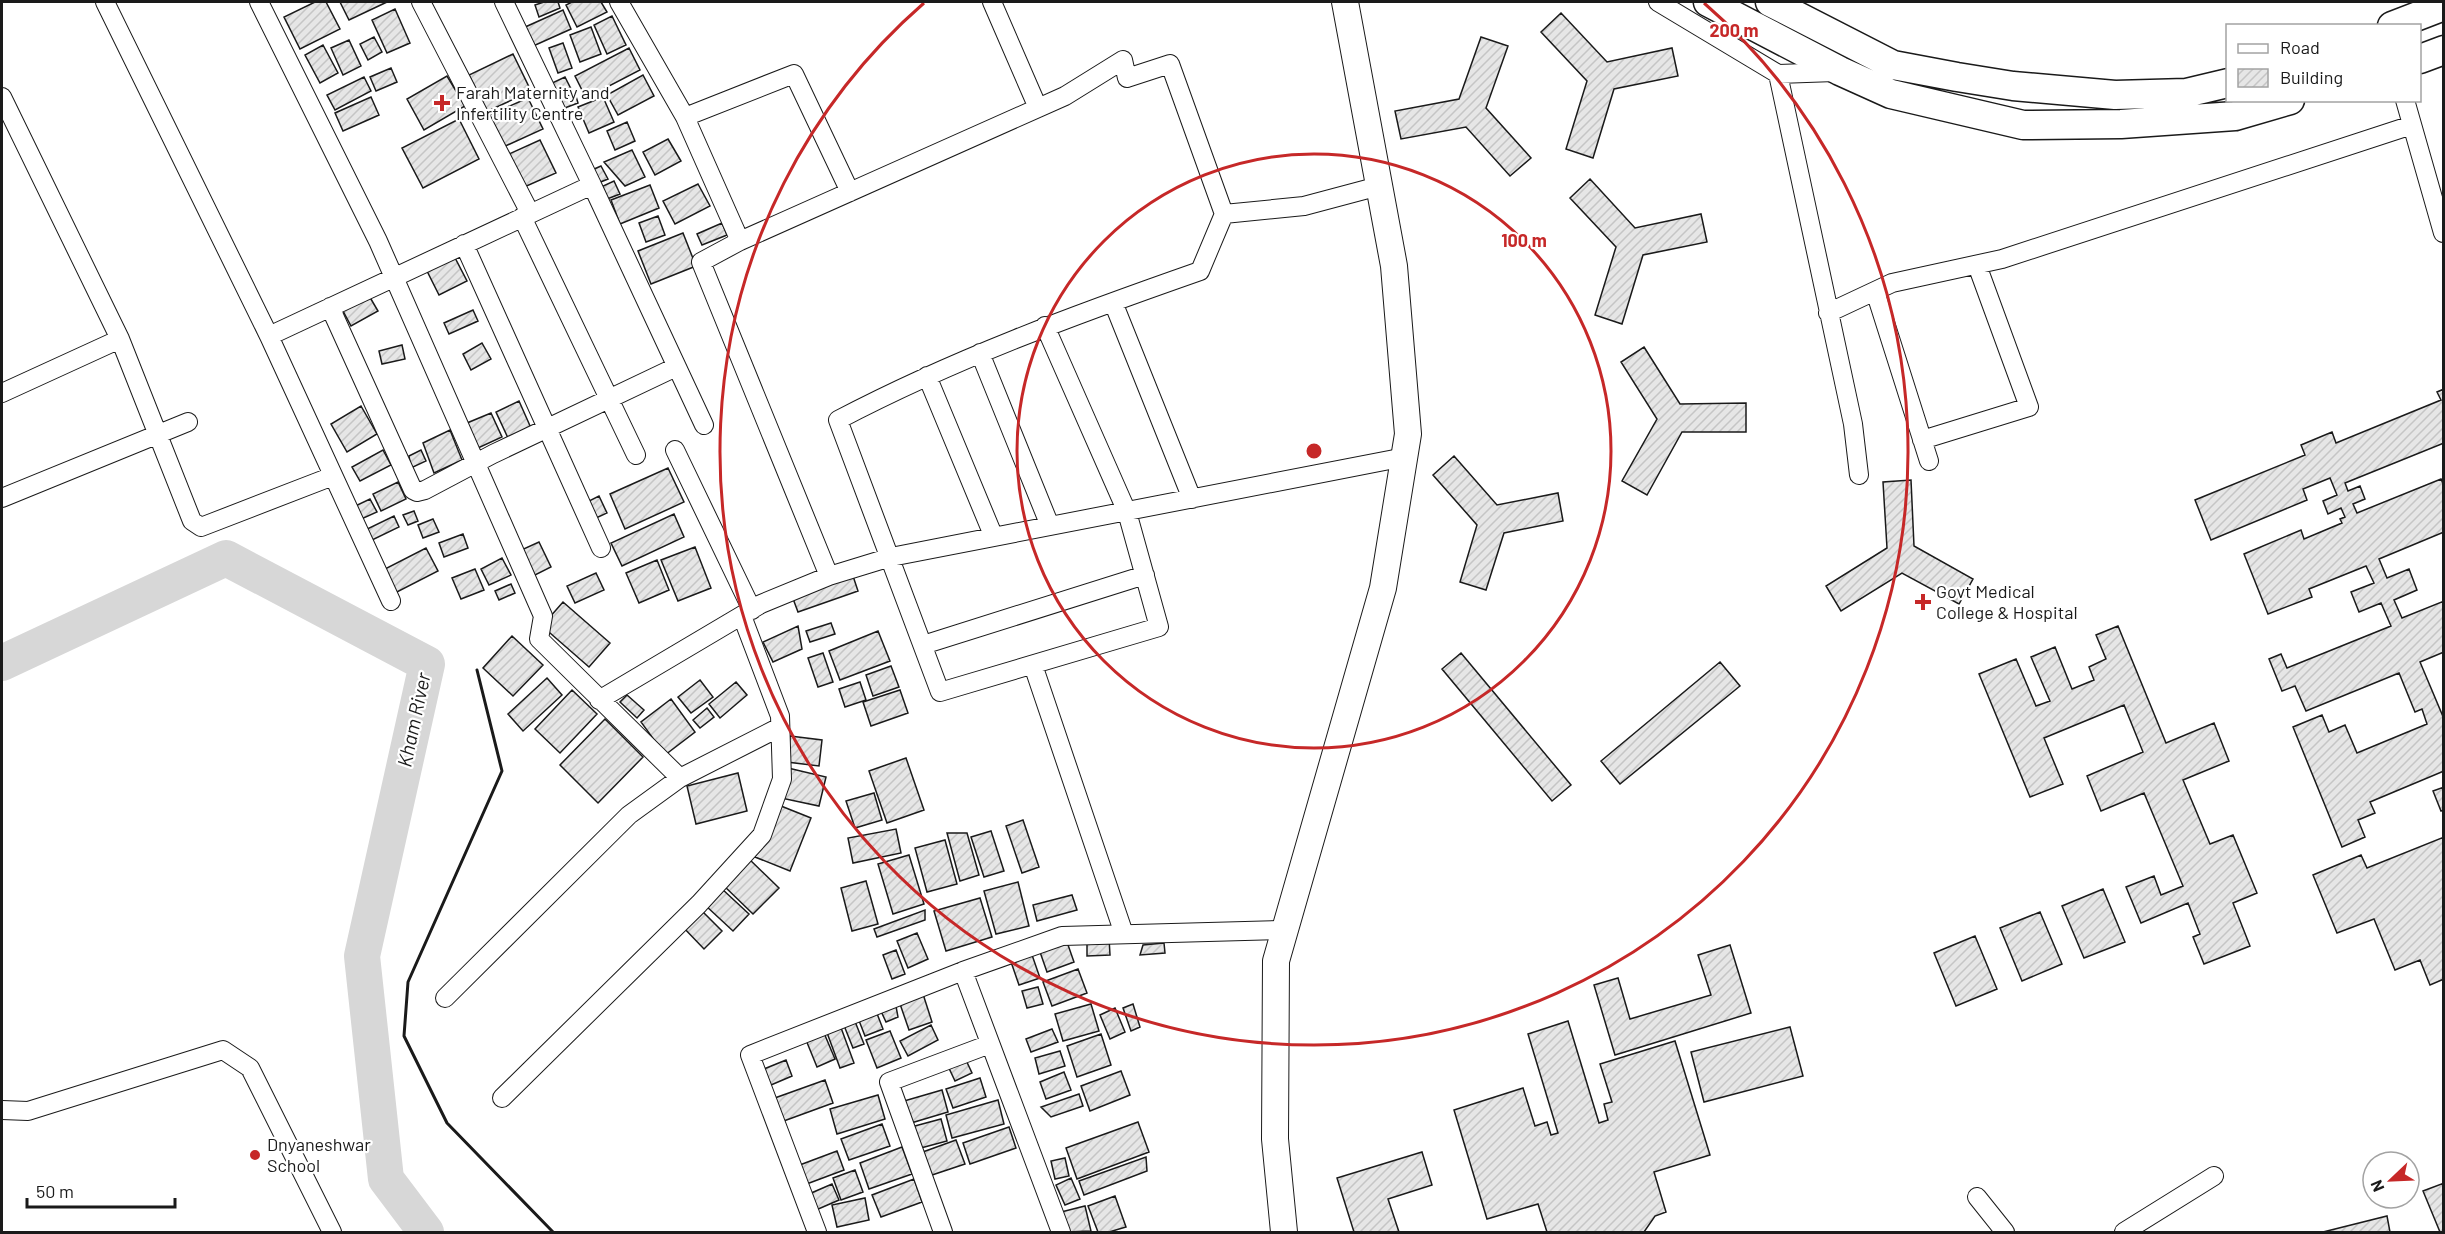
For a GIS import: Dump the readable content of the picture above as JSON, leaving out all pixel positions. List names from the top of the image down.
{
  "water": ["Kham River"],
  "places": {
    "health": ["Farah Maternity and Infertility Centre", "Govt Medical College & Hospital"],
    "other": ["Dnyaneshwar School"]
  },
  "legend": ["Road", "Building"],
  "scale_bar": "50 m",
  "north": "bottom left",
  "rings": ["200 m", "100 m"]
}
